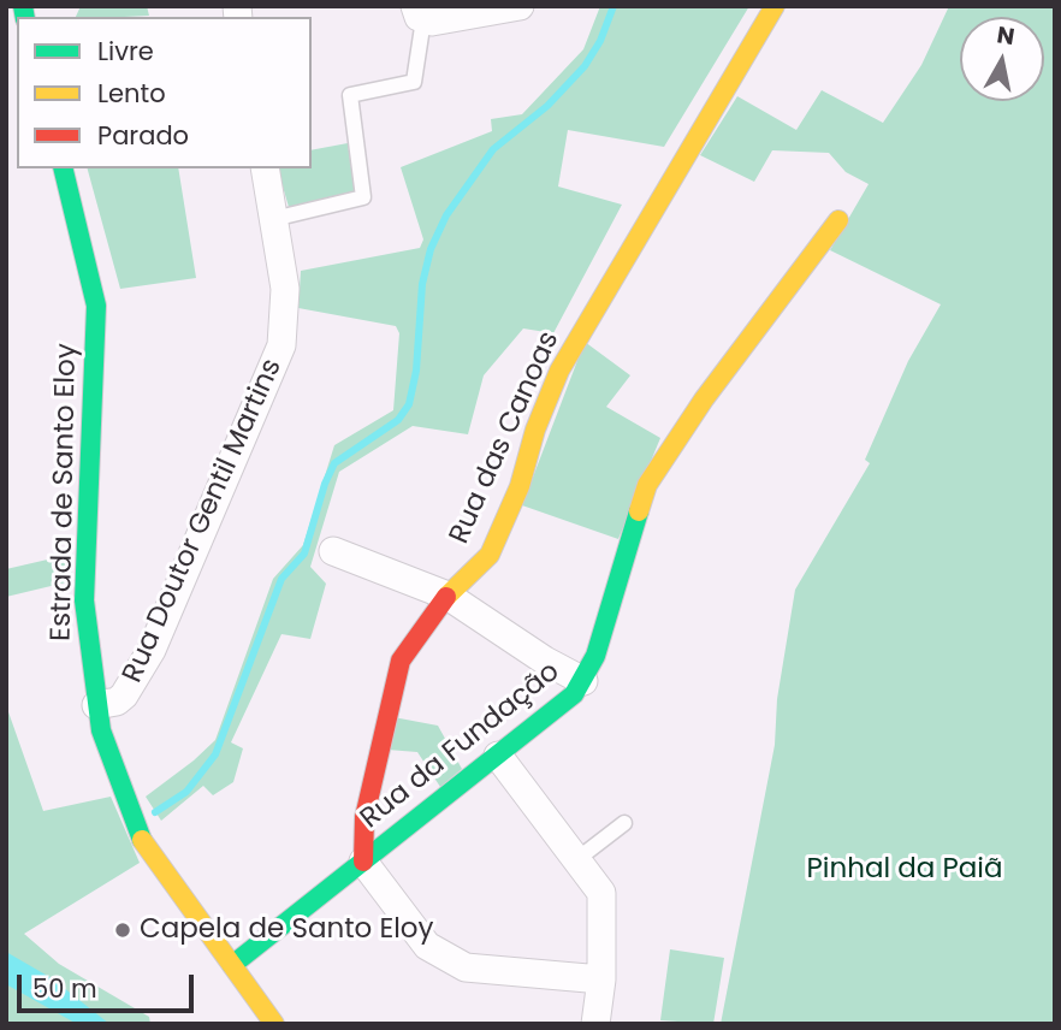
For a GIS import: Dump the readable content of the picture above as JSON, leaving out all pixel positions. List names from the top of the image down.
{
  "streets": {
    "street": [
      "Rua das Canoas",
      "Estrada de Santo Eloy",
      "Rua Doutor Gentil Martins",
      "Rua da Fundação"
    ]
  },
  "crossings": [
    ["Rua das Canoas", "Rua da Fundação"],
    ["Estrada de Santo Eloy", "Rua Doutor Gentil Martins"],
    ["Estrada de Santo Eloy", "Rua da Fundação"]
  ],
  "parks": ["Pinhal da Paiã"],
  "places": ["Capela de Santo Eloy"],
  "legend": ["Livre", "Lento", "Parado"],
  "scale_bar": "50 m",
  "north": "top"
}
